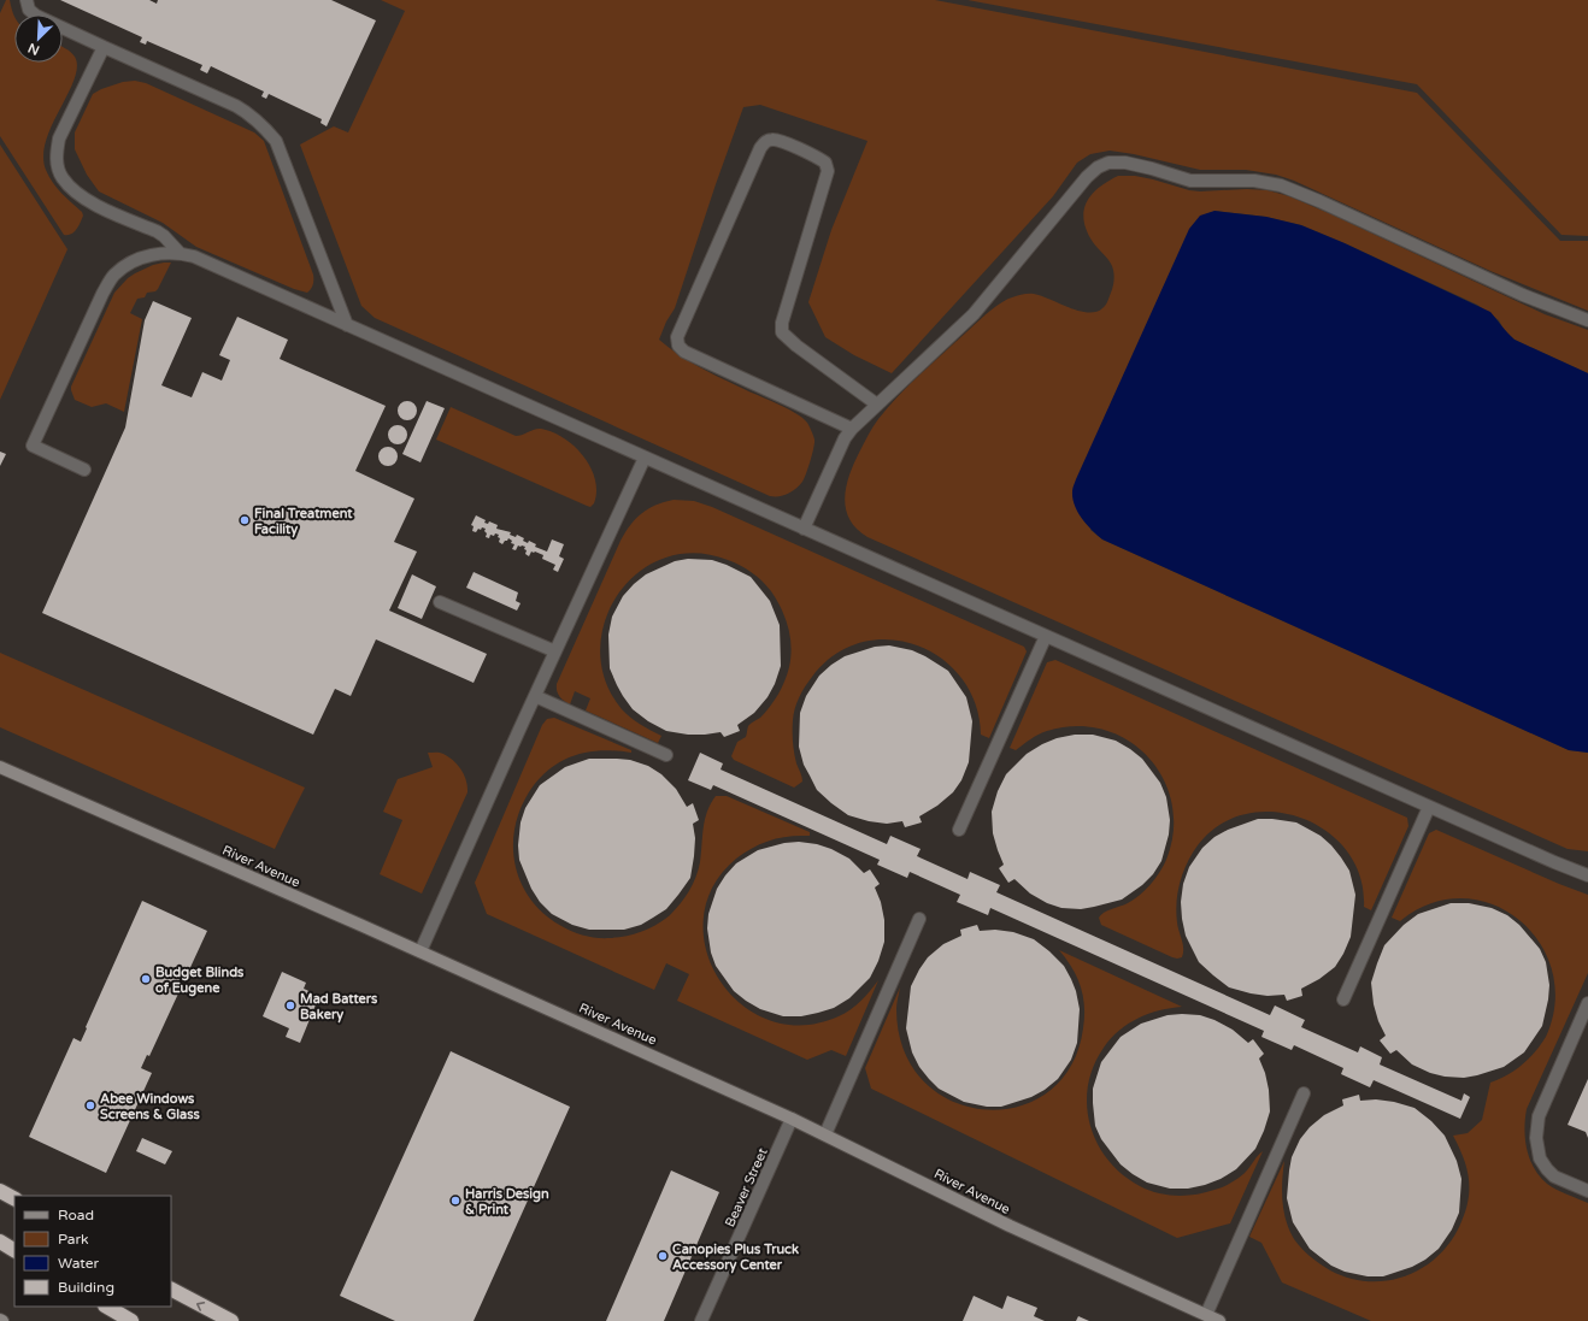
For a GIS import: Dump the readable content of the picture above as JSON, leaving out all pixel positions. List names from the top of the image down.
{
  "streets": {
    "street": ["River Avenue", "Beaver Street"]
  },
  "crossings": [
    ["River Avenue", "Beaver Street"]
  ],
  "places": [
    "Final Treatment Facility",
    "Budget Blinds of Eugene",
    "Mad Batters Bakery",
    "Abee Windows Screens & Glass",
    "Harris Design & Print",
    "Canopies Plus Truck Accessory Center"
  ],
  "legend": [
    "Road",
    "Park",
    "Water",
    "Building"
  ],
  "north": "bottom left"
}
